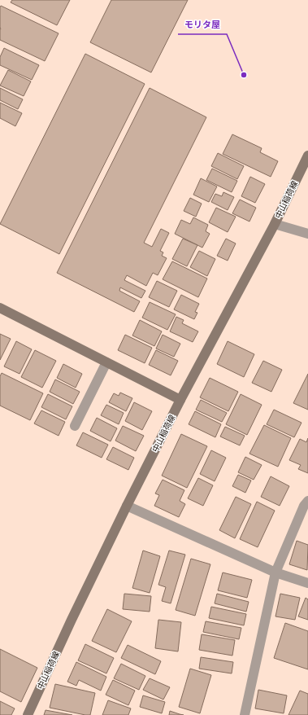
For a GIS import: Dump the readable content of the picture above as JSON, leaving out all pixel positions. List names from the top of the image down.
{
  "streets": {
    "main road": ["中山稲荷線"]
  },
  "places": ["モリタ屋"]
}
